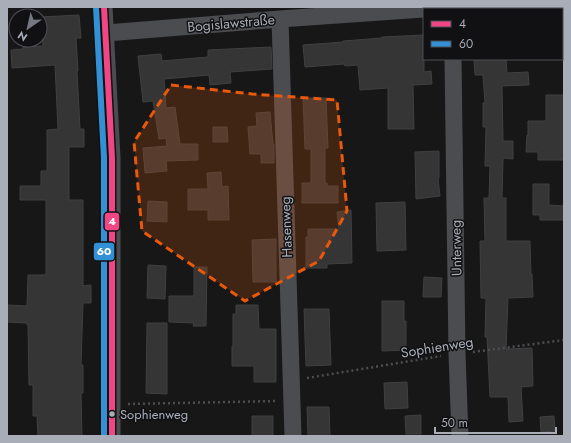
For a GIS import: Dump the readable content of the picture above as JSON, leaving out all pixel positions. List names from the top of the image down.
{
  "streets": {
    "street": ["Bogislawstraße", "Hasenweg", "Unterweg"],
    "path": ["Sophienweg"]
  },
  "crossings": [
    ["Bogislawstraße", "Hasenweg"],
    ["Hasenweg", "Sophienweg"],
    ["Unterweg", "Sophienweg"]
  ],
  "places": ["Sophienweg"],
  "lines": ["transit line 4", "transit line 60"],
  "legend": ["4", "60"],
  "scale_bar": "50 m",
  "north": "bottom left"
}
